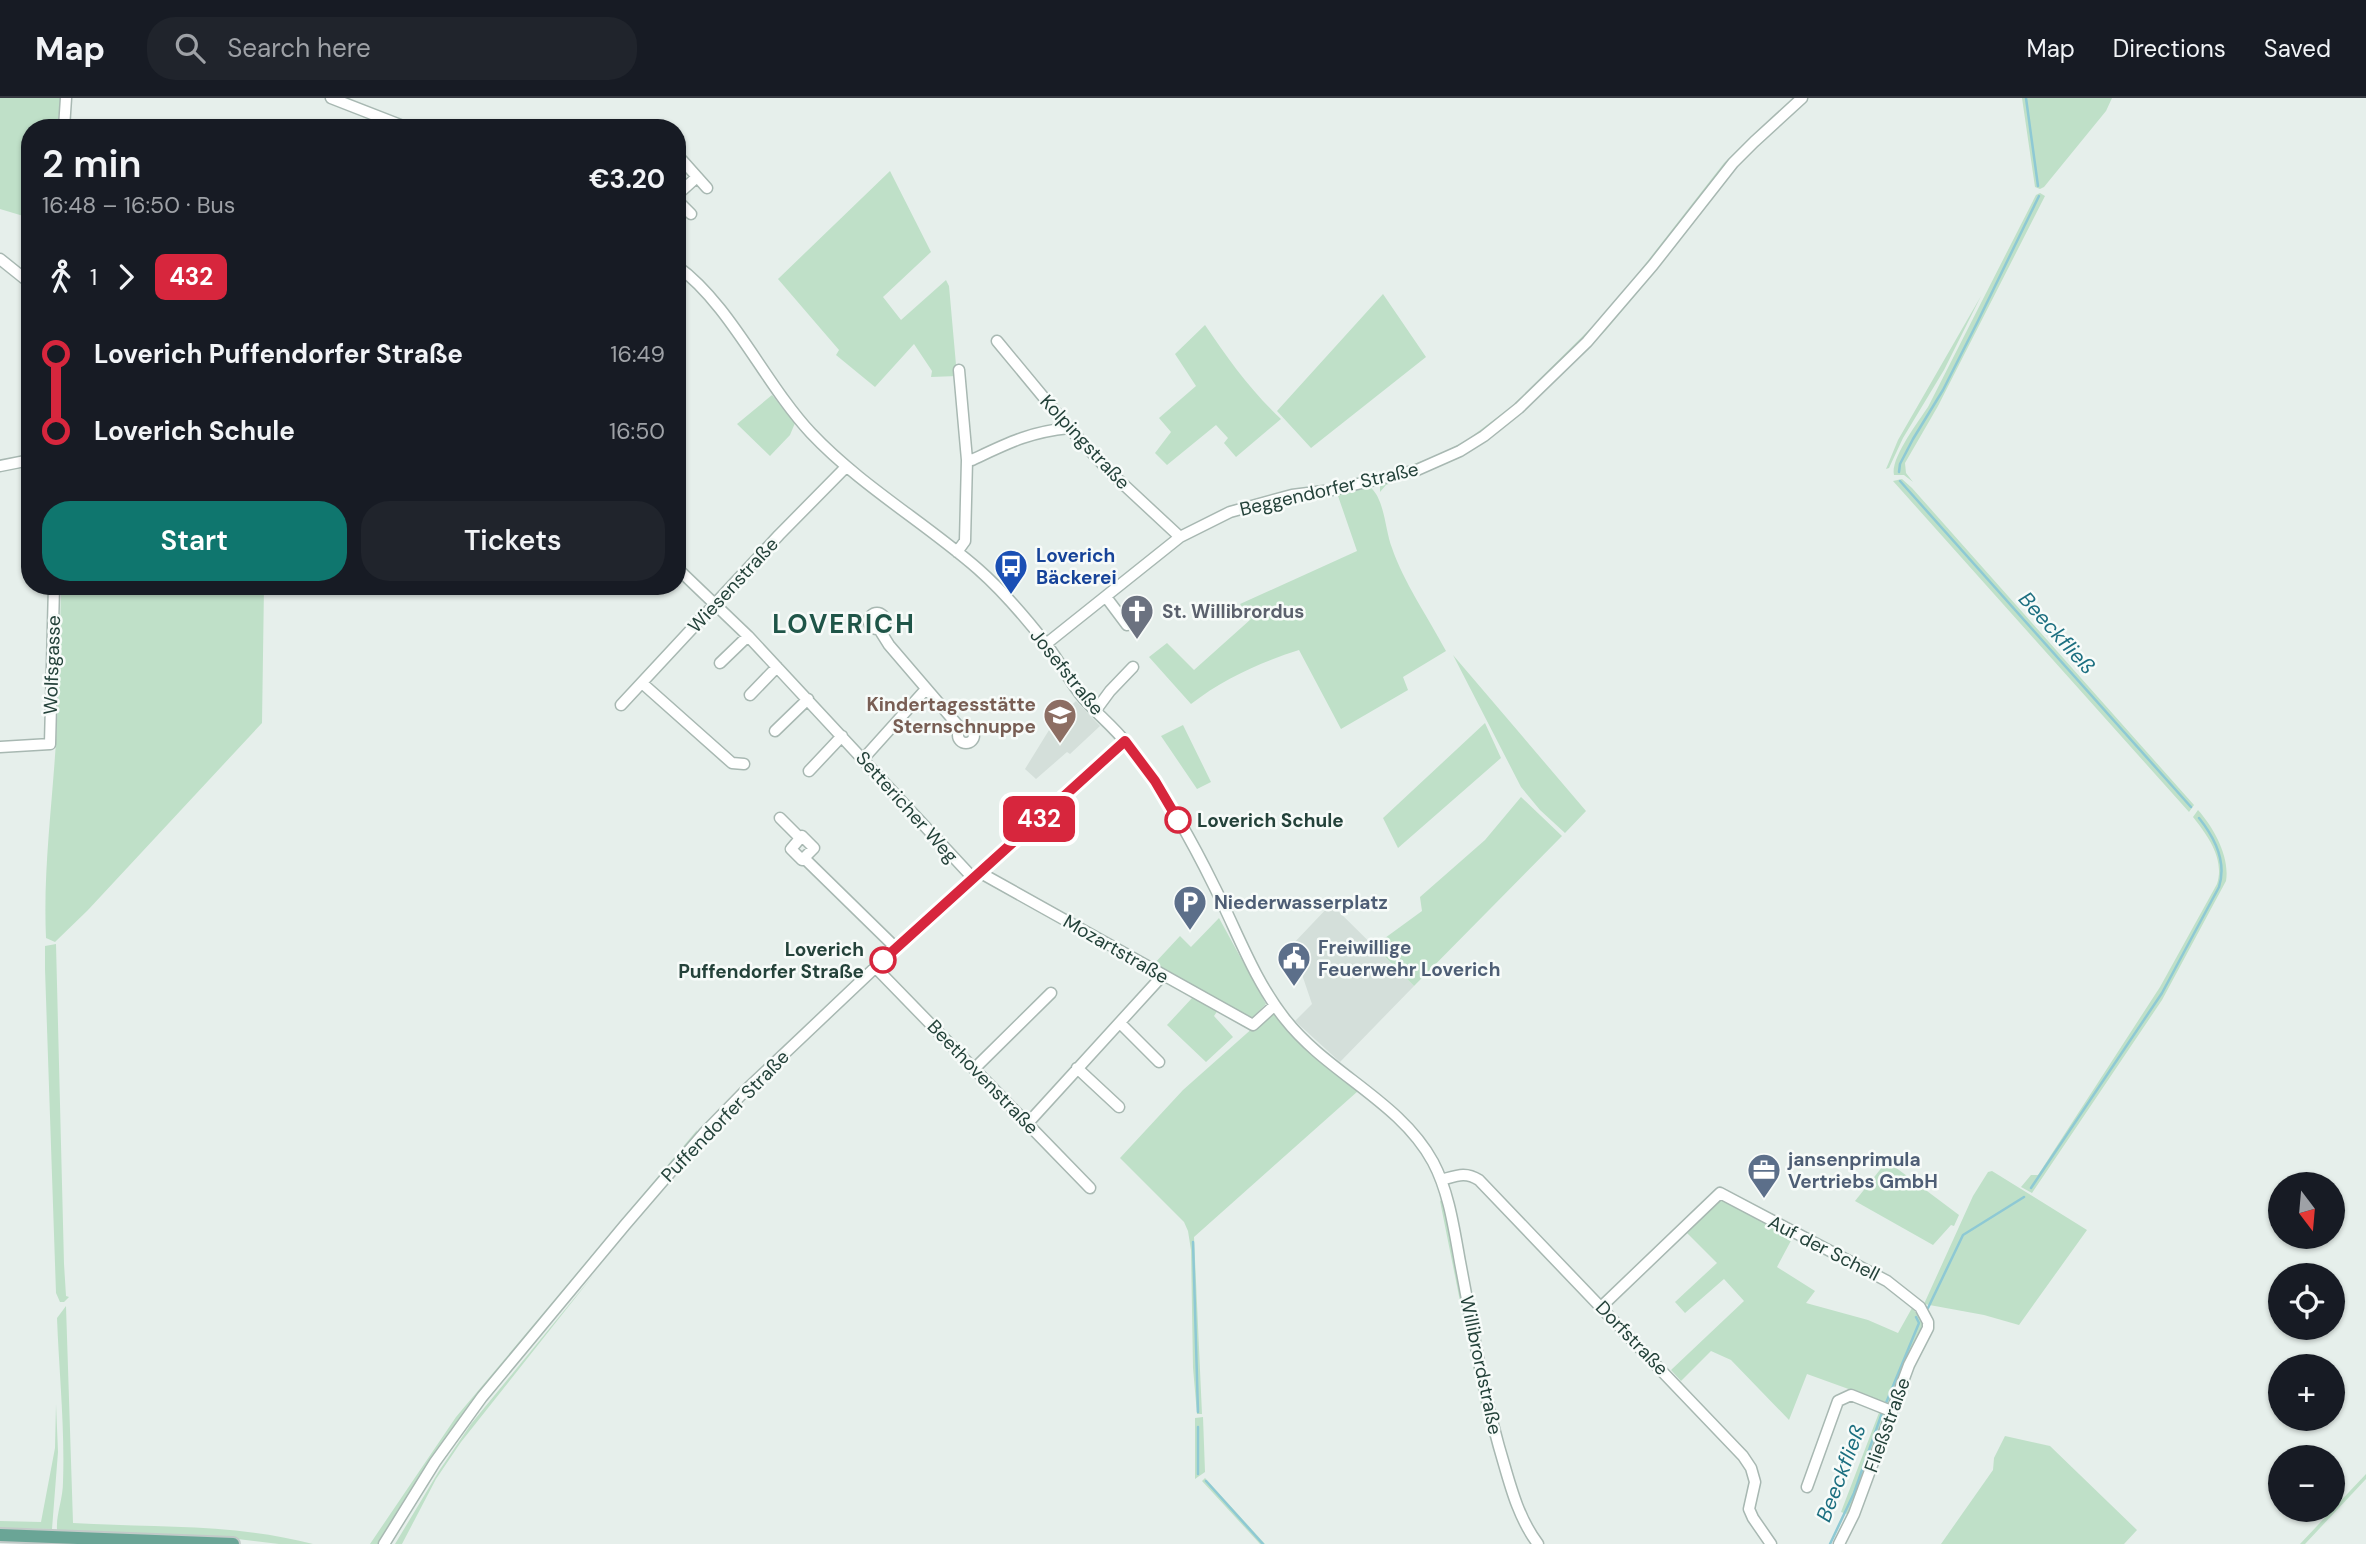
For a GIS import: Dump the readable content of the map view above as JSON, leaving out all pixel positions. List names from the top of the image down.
{
  "streets": {
    "street": [
      "Kolpingstraße",
      "Beggendorfer Straße",
      "Wiesenstraße",
      "Wolfsgasse",
      "Josefstraße",
      "Settericher Weg",
      "Mozartstraße",
      "Beethovenstraße",
      "Puffendorfer Straße",
      "Auf der Schell",
      "Dorfstraße",
      "Willibrordstraße",
      "Fließstraße"
    ]
  },
  "crossings": [
    ["Kolpingstraße", "Beggendorfer Straße"],
    ["Beggendorfer Straße", "Josefstraße"],
    ["Wiesenstraße", "Josefstraße"],
    ["Wiesenstraße", "Settericher Weg"],
    ["Josefstraße", "Mozartstraße"],
    ["Josefstraße", "Puffendorfer Straße"],
    ["Josefstraße", "Willibrordstraße"],
    ["Settericher Weg", "Mozartstraße"],
    ["Settericher Weg", "Puffendorfer Straße"],
    ["Mozartstraße", "Puffendorfer Straße"],
    ["Beethovenstraße", "Puffendorfer Straße"],
    ["Auf der Schell", "Dorfstraße"],
    ["Auf der Schell", "Fließstraße"],
    ["Dorfstraße", "Willibrordstraße"]
  ],
  "districts": ["LOVERICH"],
  "water": ["Beeckfließ"],
  "places": {
    "bus stop": ["Loverich Bäckerei"],
    "church": ["St. Willibrordus"],
    "school or university": ["Kindertagesstätte Sternschnuppe"],
    "other": ["Loverich Schule", "Loverich Puffendorfer Straße"],
    "parking": ["Niederwasserplatz"],
    "public building": ["Freiwillige Feuerwehr Loverich"],
    "office": ["jansenprimula Vertriebs GmbH"]
  },
  "lines": ["bus line 432"],
  "north": "bottom",
  "page": {
    "header": "Map",
    "search": "Search here",
    "nav": ["Map", "Directions", "Saved"],
    "on_map": "432",
    "heading": ["2 min", "16:48 – 16:50 · Bus", "€3.20"],
    "legs": ["1", "432"],
    "list": [
      {
        "name": "Loverich Puffendorfer Straße",
        "value": "16:49"
      },
      {
        "name": "Loverich Schule",
        "value": "16:50"
      }
    ],
    "buttons": ["Start", "Tickets"],
    "map_buttons": ["+", "−"]
  }
}
